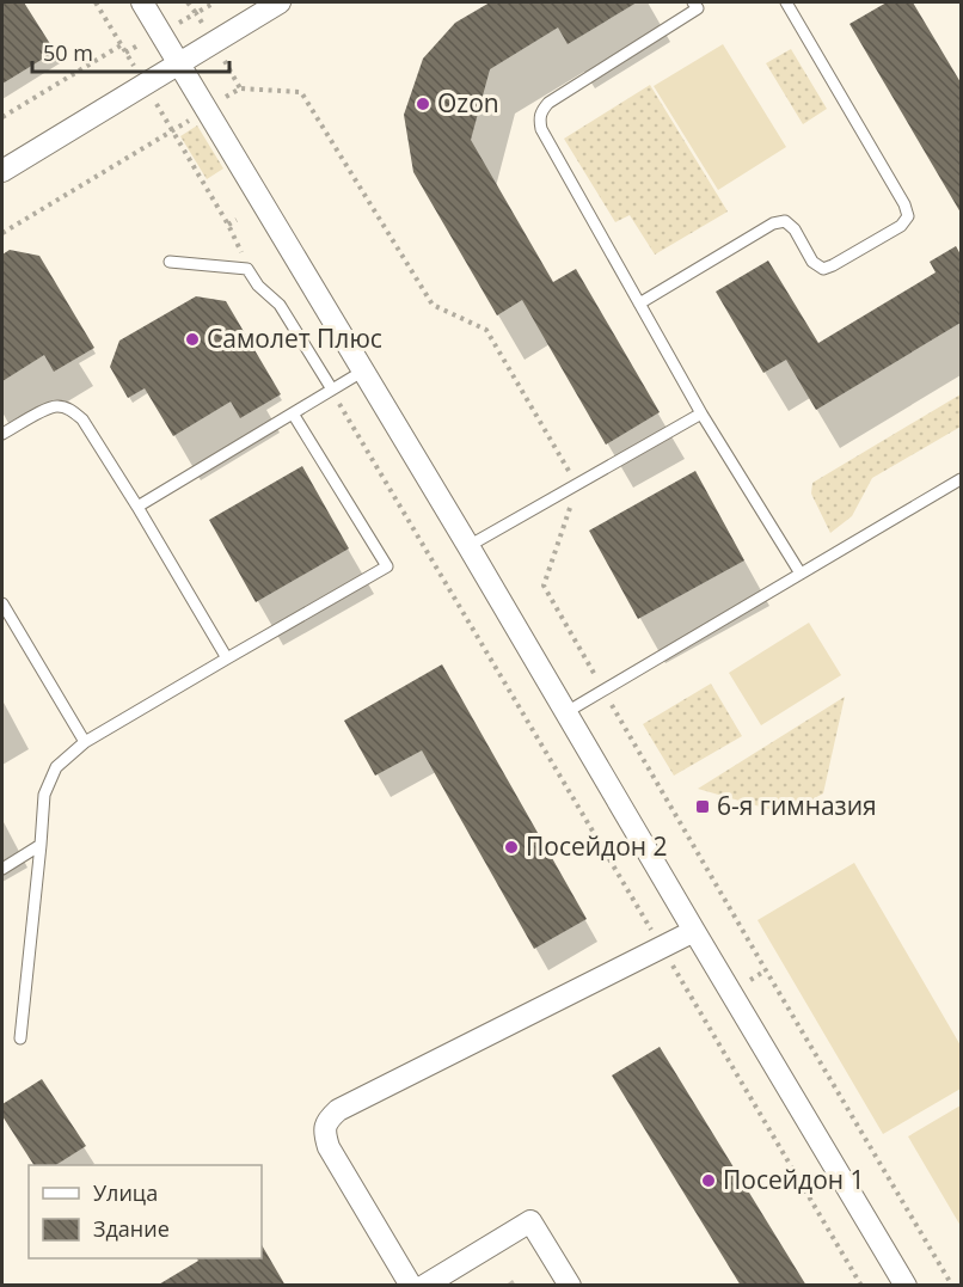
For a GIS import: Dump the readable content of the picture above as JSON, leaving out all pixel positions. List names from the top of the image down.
{
  "places": {
    "other": [
      "Ozon",
      "Самолет Плюс",
      "Посейдон 2",
      "Посейдон 1"
    ],
    "transit": ["6-я гимназия"]
  },
  "legend": ["Улица", "Здание"],
  "scale_bar": "50 m"
}
